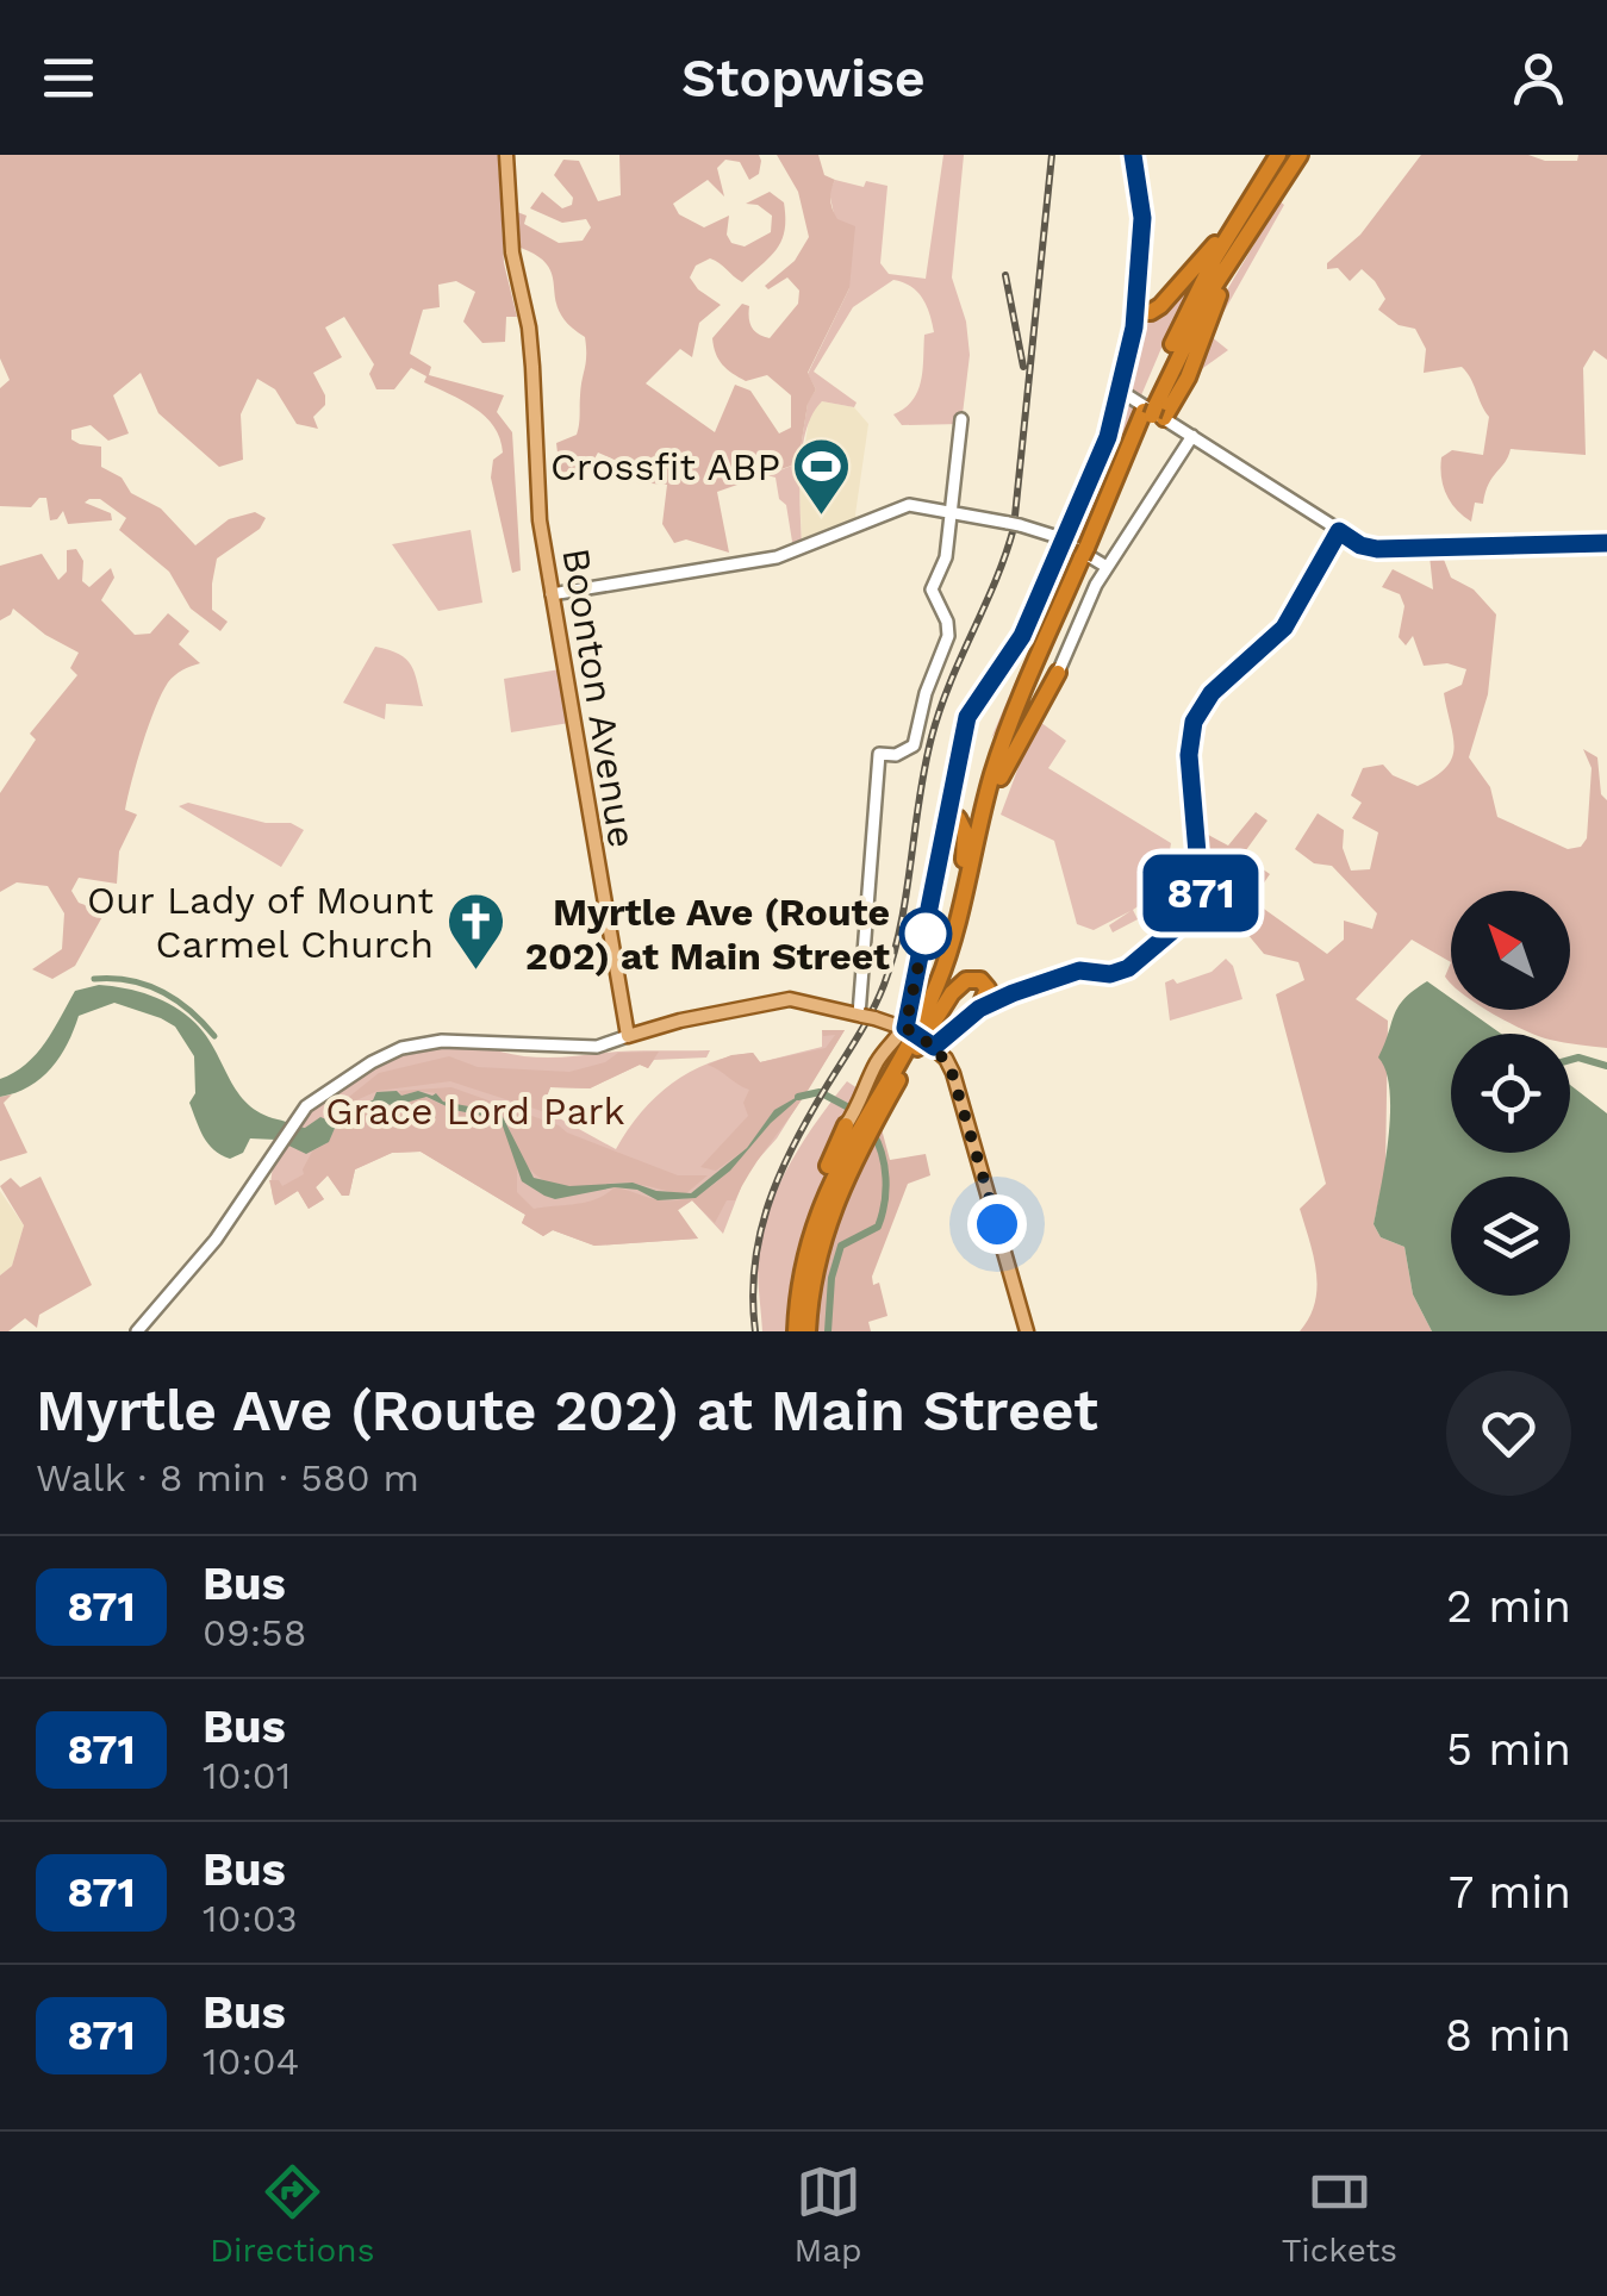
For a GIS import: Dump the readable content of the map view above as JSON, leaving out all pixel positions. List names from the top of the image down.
{
  "streets": {
    "main road": ["Boonton Avenue"]
  },
  "parks": ["Grace Lord Park"],
  "places": {
    "sports": ["Crossfit ABP"],
    "other": ["Myrtle Ave (Route 202) at Main Street"],
    "church": ["Our Lady of Mount Carmel Church"]
  },
  "lines": ["bus line 871"],
  "north": "top left",
  "page": {
    "header": "Stopwise",
    "on_map": "871",
    "heading": ["Myrtle Ave (Route 202) at Main Street", "Walk · 8 min · 580 m"],
    "list": [
      {
        "mark": "871",
        "name": "Bus",
        "note": "09:58",
        "value": "2 min"
      },
      {
        "mark": "871",
        "name": "Bus",
        "note": "10:01",
        "value": "5 min"
      },
      {
        "mark": "871",
        "name": "Bus",
        "note": "10:03",
        "value": "7 min"
      },
      {
        "mark": "871",
        "name": "Bus",
        "note": "10:04",
        "value": "8 min"
      }
    ],
    "tabs": ["Directions", "Map", "Tickets"]
  }
}
